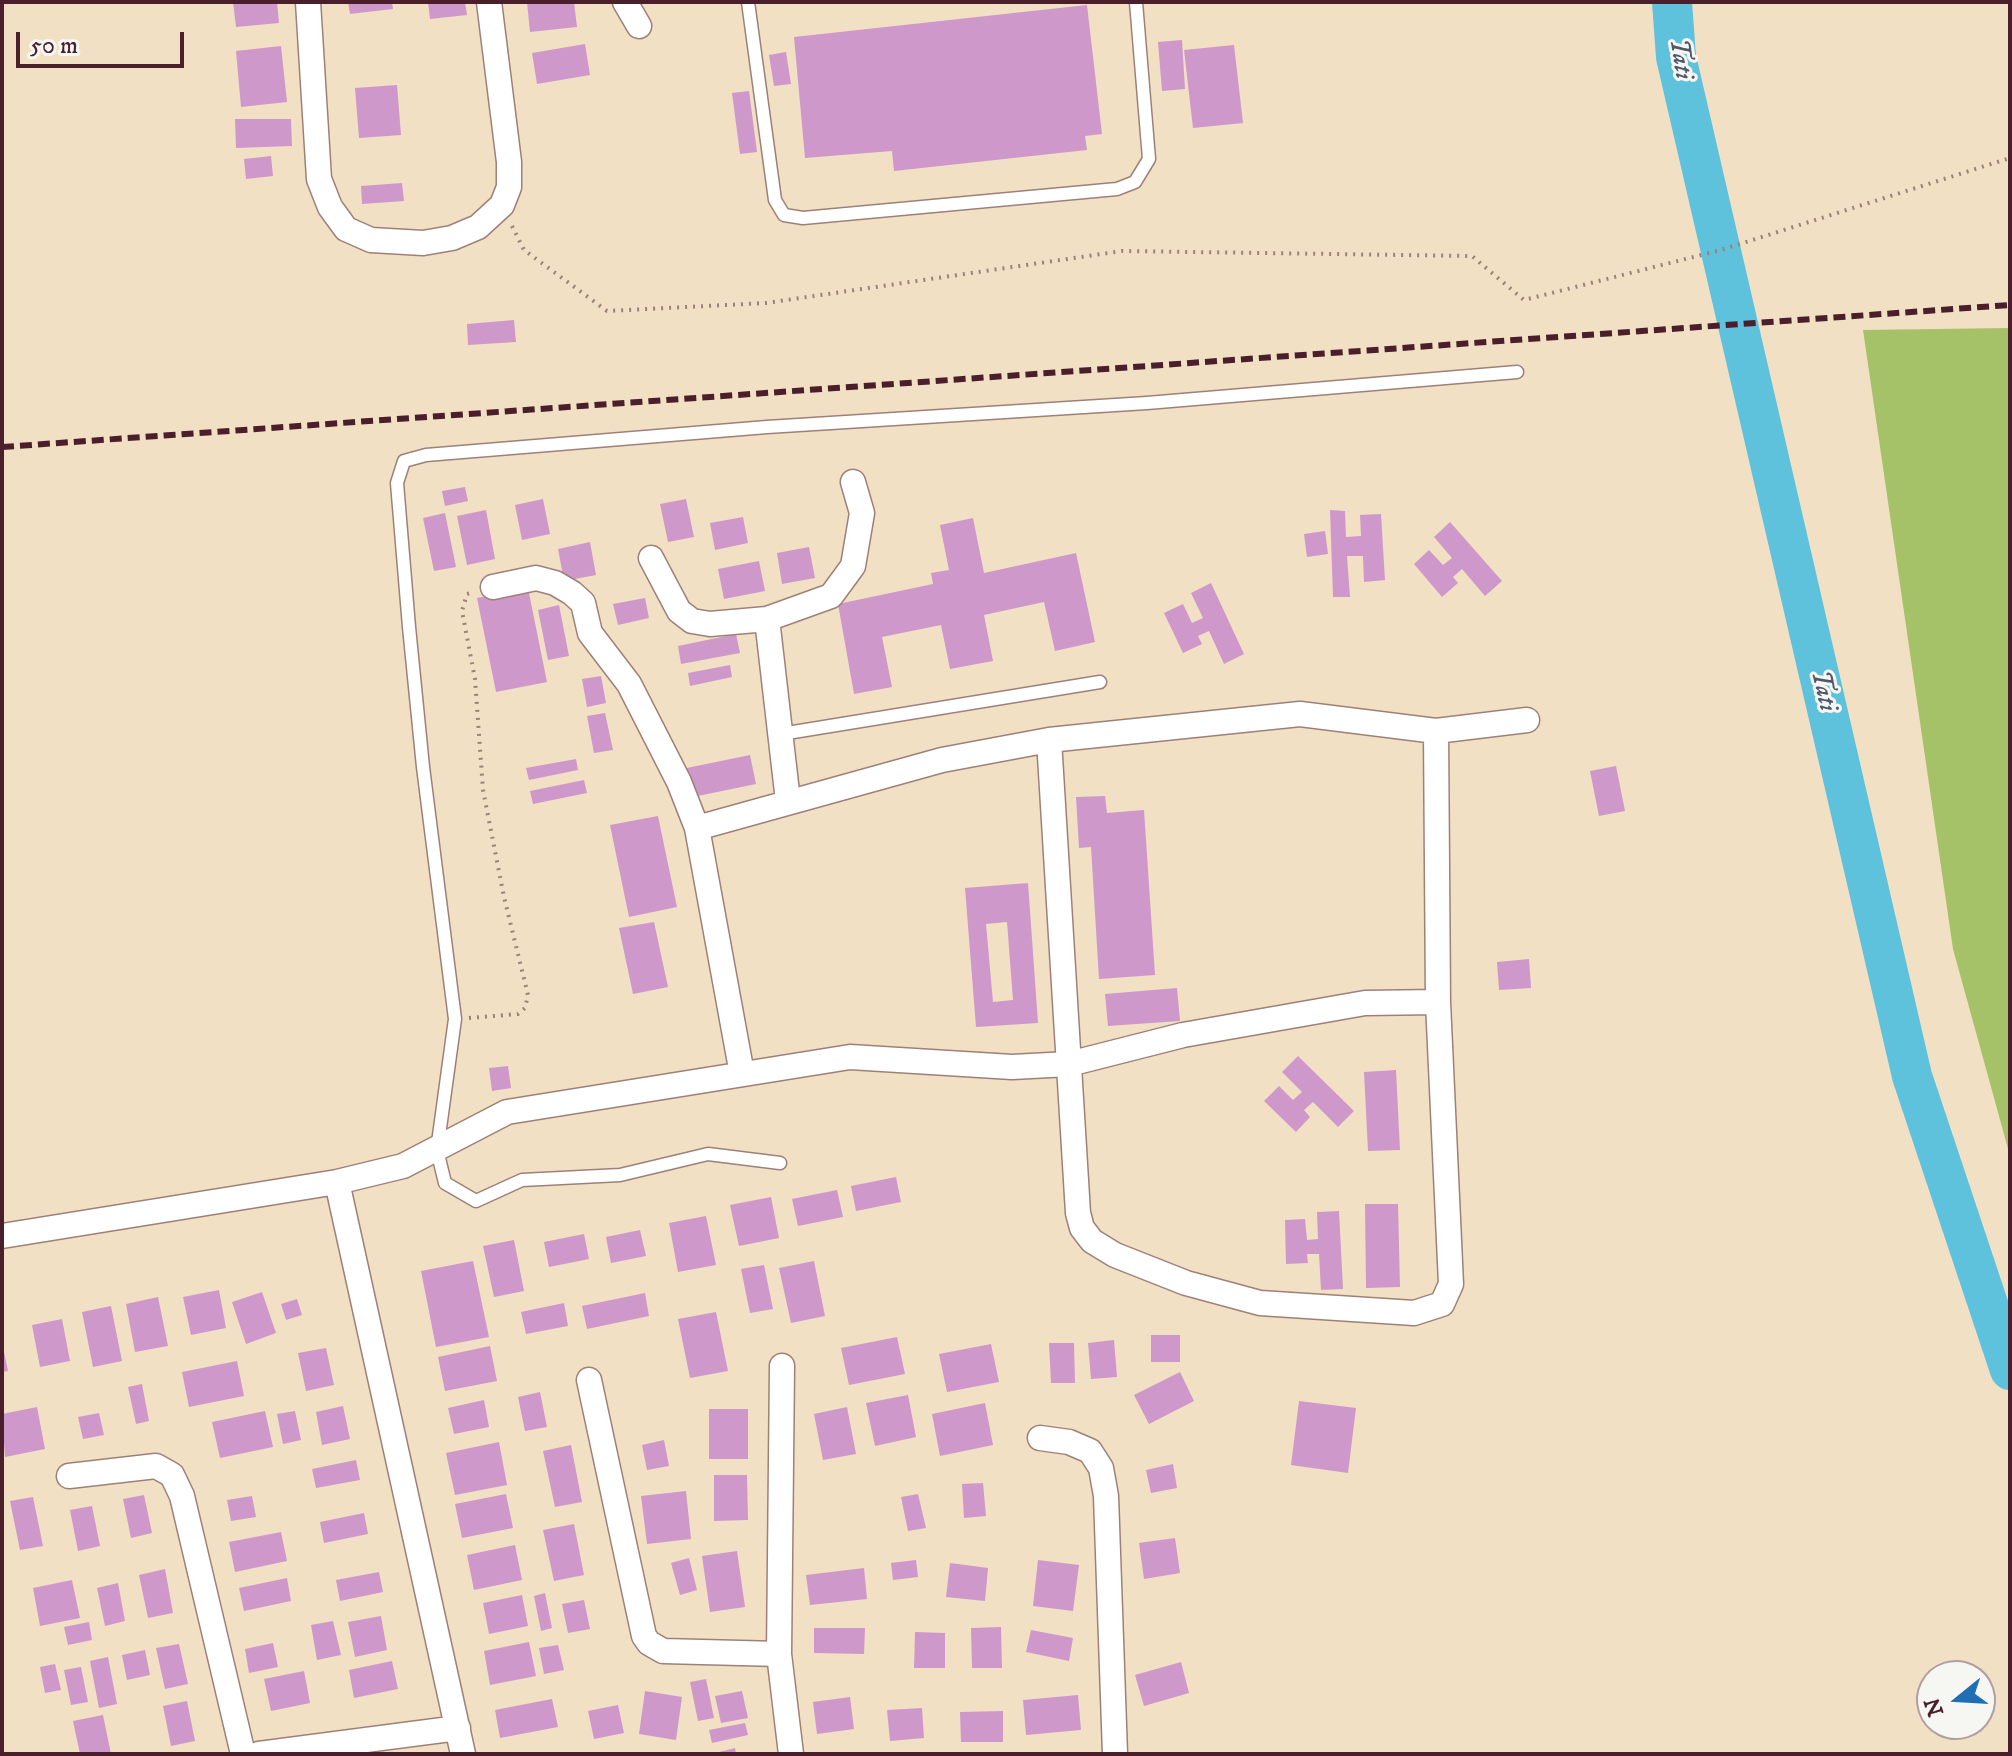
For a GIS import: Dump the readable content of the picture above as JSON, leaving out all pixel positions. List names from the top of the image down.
{
  "water": ["Tati"],
  "scale_bar": "50 m",
  "north": "left"
}
